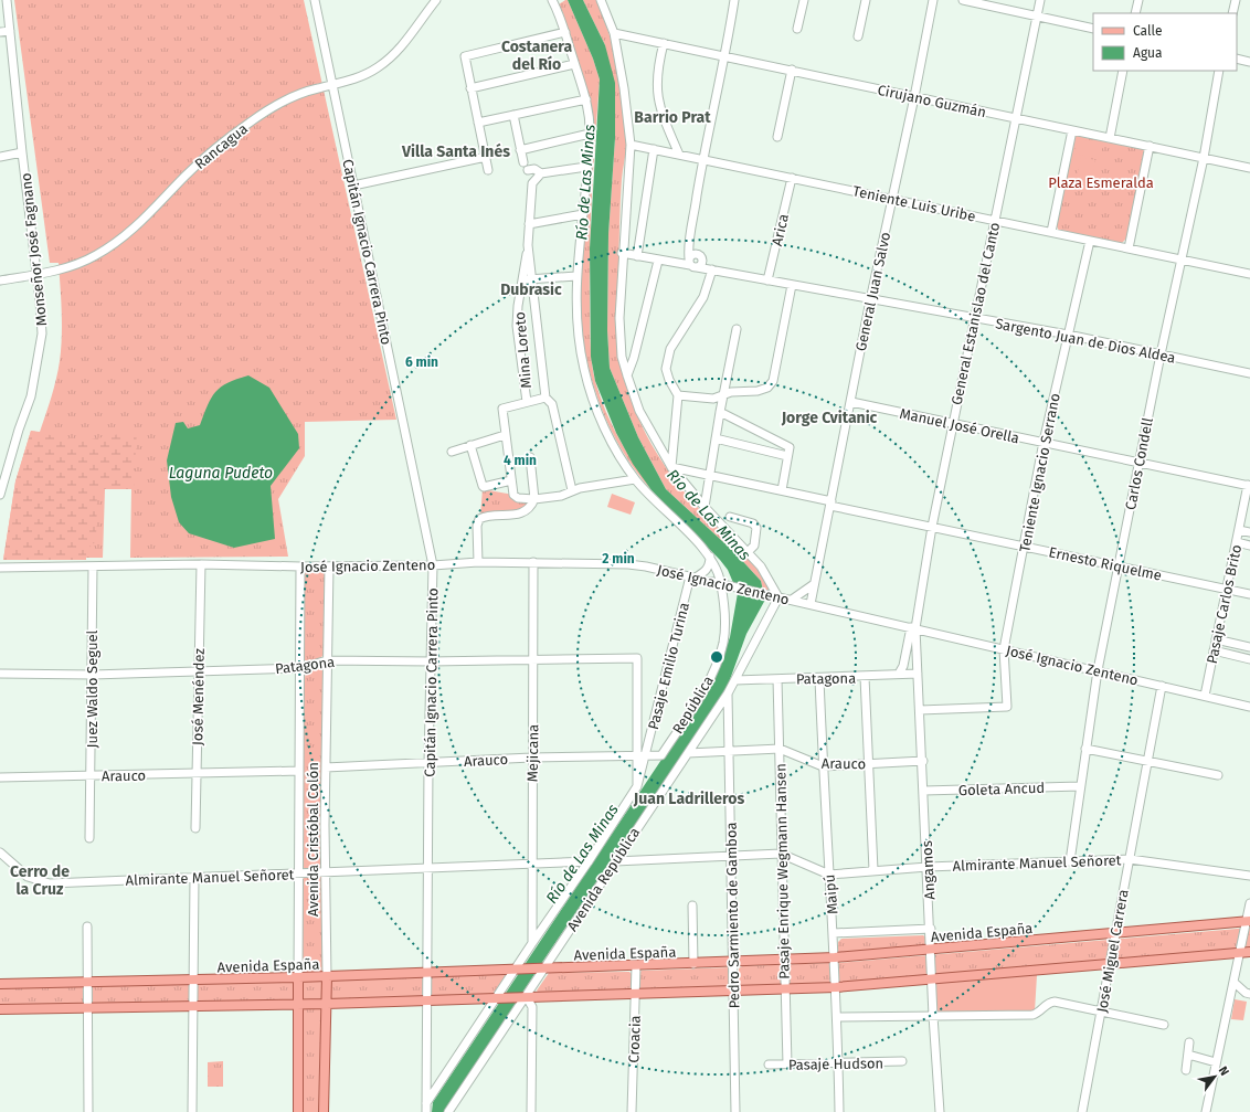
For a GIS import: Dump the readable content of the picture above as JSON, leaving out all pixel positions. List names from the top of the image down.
{
  "streets": {
    "main road": ["Avenida Cristóbal Colón", "Avenida España"],
    "street": [
      "Cirujano Guzmán",
      "Rancagua",
      "Teniente Luis Uribe",
      "Arica",
      "Monseñor José Fagnano",
      "Capitán Ignacio Carrera Pinto",
      "General Juan Salvo",
      "General Estanislao del Canto",
      "Sargento Juan de Dios Aldea",
      "Mina Loreto",
      "Manuel José Orella",
      "Carlos Condell",
      "Teniente Ignacio Serrano",
      "Ernesto Riquelme",
      "José Ignacio Zenteno",
      "Pasaje Carlos Brito",
      "Patagona",
      "Pasaje Emilio Turina",
      "Juez Waldo Seguel",
      "José Menéndez",
      "República",
      "Mejicana",
      "Arauco",
      "Goleta Ancud",
      "Almirante Manuel Señoret",
      "Angamos",
      "Pasaje Enrique Wegmann Hansen",
      "Avenida República",
      "Maipú",
      "Pedro Sarmiento de Gamboa",
      "José Miguel Carrera",
      "Croacia",
      "Pasaje Hudson"
    ]
  },
  "crossings": [
    ["Cirujano Guzmán", "General Juan Salvo"],
    ["Cirujano Guzmán", "General Estanislao del Canto"],
    ["Cirujano Guzmán", "Carlos Condell"],
    ["Rancagua", "Monseñor José Fagnano"],
    ["Rancagua", "Capitán Ignacio Carrera Pinto"],
    ["Teniente Luis Uribe", "Arica"],
    ["Teniente Luis Uribe", "General Juan Salvo"],
    ["Teniente Luis Uribe", "General Estanislao del Canto"],
    ["Teniente Luis Uribe", "Carlos Condell"],
    ["Teniente Luis Uribe", "Teniente Ignacio Serrano"],
    ["Arica", "Sargento Juan de Dios Aldea"],
    ["Capitán Ignacio Carrera Pinto", "José Ignacio Zenteno"],
    ["Capitán Ignacio Carrera Pinto", "Patagona"],
    ["Capitán Ignacio Carrera Pinto", "Arauco"],
    ["Capitán Ignacio Carrera Pinto", "Almirante Manuel Señoret"],
    ["Capitán Ignacio Carrera Pinto", "Avenida República"],
    ["Capitán Ignacio Carrera Pinto", "Avenida España"],
    ["General Juan Salvo", "Sargento Juan de Dios Aldea"],
    ["General Juan Salvo", "Manuel José Orella"],
    ["General Juan Salvo", "Ernesto Riquelme"],
    ["General Juan Salvo", "José Ignacio Zenteno"],
    ["General Estanislao del Canto", "Sargento Juan de Dios Aldea"],
    ["General Estanislao del Canto", "Manuel José Orella"],
    ["General Estanislao del Canto", "Ernesto Riquelme"],
    ["General Estanislao del Canto", "José Ignacio Zenteno"],
    ["General Estanislao del Canto", "Angamos"],
    ["Sargento Juan de Dios Aldea", "Carlos Condell"],
    ["Sargento Juan de Dios Aldea", "Teniente Ignacio Serrano"],
    ["Manuel José Orella", "Carlos Condell"],
    ["Manuel José Orella", "Teniente Ignacio Serrano"],
    ["Manuel José Orella", "Pasaje Carlos Brito"],
    ["Carlos Condell", "Ernesto Riquelme"],
    ["Carlos Condell", "José Ignacio Zenteno"],
    ["Carlos Condell", "Goleta Ancud"],
    ["Carlos Condell", "Almirante Manuel Señoret"],
    ["Teniente Ignacio Serrano", "Ernesto Riquelme"],
    ["Teniente Ignacio Serrano", "José Ignacio Zenteno"],
    ["Teniente Ignacio Serrano", "Angamos"],
    ["Ernesto Riquelme", "Pasaje Carlos Brito"],
    ["José Ignacio Zenteno", "Pasaje Carlos Brito"],
    ["José Ignacio Zenteno", "Pasaje Emilio Turina"],
    ["José Ignacio Zenteno", "Juez Waldo Seguel"],
    ["José Ignacio Zenteno", "José Menéndez"],
    ["José Ignacio Zenteno", "República"],
    ["José Ignacio Zenteno", "Mejicana"],
    ["José Ignacio Zenteno", "Avenida Cristóbal Colón"],
    ["José Ignacio Zenteno", "Angamos"],
    ["José Ignacio Zenteno", "Avenida República"],
    ["José Ignacio Zenteno", "José Miguel Carrera"],
    ["Patagona", "Juez Waldo Seguel"],
    ["Patagona", "José Menéndez"],
    ["Patagona", "Mejicana"],
    ["Patagona", "Arauco"],
    ["Patagona", "Avenida Cristóbal Colón"],
    ["Patagona", "Angamos"],
    ["Patagona", "Pasaje Enrique Wegmann Hansen"],
    ["Patagona", "Avenida República"],
    ["Patagona", "Maipú"],
    ["Pasaje Emilio Turina", "República"],
    ["Pasaje Emilio Turina", "Arauco"],
    ["Pasaje Emilio Turina", "Avenida República"],
    ["Juez Waldo Seguel", "Arauco"],
    ["José Menéndez", "Arauco"],
    ["República", "Arauco"],
    ["Mejicana", "Arauco"],
    ["Mejicana", "Almirante Manuel Señoret"],
    ["Mejicana", "Avenida República"],
    ["Arauco", "Avenida Cristóbal Colón"],
    ["Arauco", "Angamos"],
    ["Arauco", "Pasaje Enrique Wegmann Hansen"],
    ["Arauco", "Avenida República"],
    ["Arauco", "Maipú"],
    ["Arauco", "Pedro Sarmiento de Gamboa"],
    ["Goleta Ancud", "Angamos"],
    ["Avenida Cristóbal Colón", "Almirante Manuel Señoret"],
    ["Avenida Cristóbal Colón", "Avenida España"],
    ["Almirante Manuel Señoret", "Angamos"],
    ["Almirante Manuel Señoret", "Pasaje Enrique Wegmann Hansen"],
    ["Almirante Manuel Señoret", "Avenida República"],
    ["Almirante Manuel Señoret", "Maipú"],
    ["Almirante Manuel Señoret", "Pedro Sarmiento de Gamboa"],
    ["Almirante Manuel Señoret", "José Miguel Carrera"],
    ["Angamos", "Avenida España"],
    ["Pasaje Enrique Wegmann Hansen", "Avenida España"],
    ["Pasaje Enrique Wegmann Hansen", "Pasaje Hudson"],
    ["Avenida República", "Pedro Sarmiento de Gamboa"],
    ["Avenida República", "Avenida España"],
    ["Maipú", "Avenida España"],
    ["Maipú", "Pasaje Hudson"],
    ["Pedro Sarmiento de Gamboa", "Avenida España"],
    ["Avenida España", "José Miguel Carrera"],
    ["Avenida España", "Croacia"]
  ],
  "districts": [
    "Costanera del Río",
    "Barrio Prat",
    "Villa Santa Inés",
    "Dubrasic",
    "Jorge Cvitanic",
    "Juan Ladrilleros",
    "Cerro de la Cruz"
  ],
  "water": ["Río de Las Minas", "Laguna Pudeto"],
  "parks": ["Plaza Esmeralda"],
  "legend": ["Calle", "Agua"],
  "north": "top right",
  "rings": ["6 min", "4 min", "2 min"]
}
